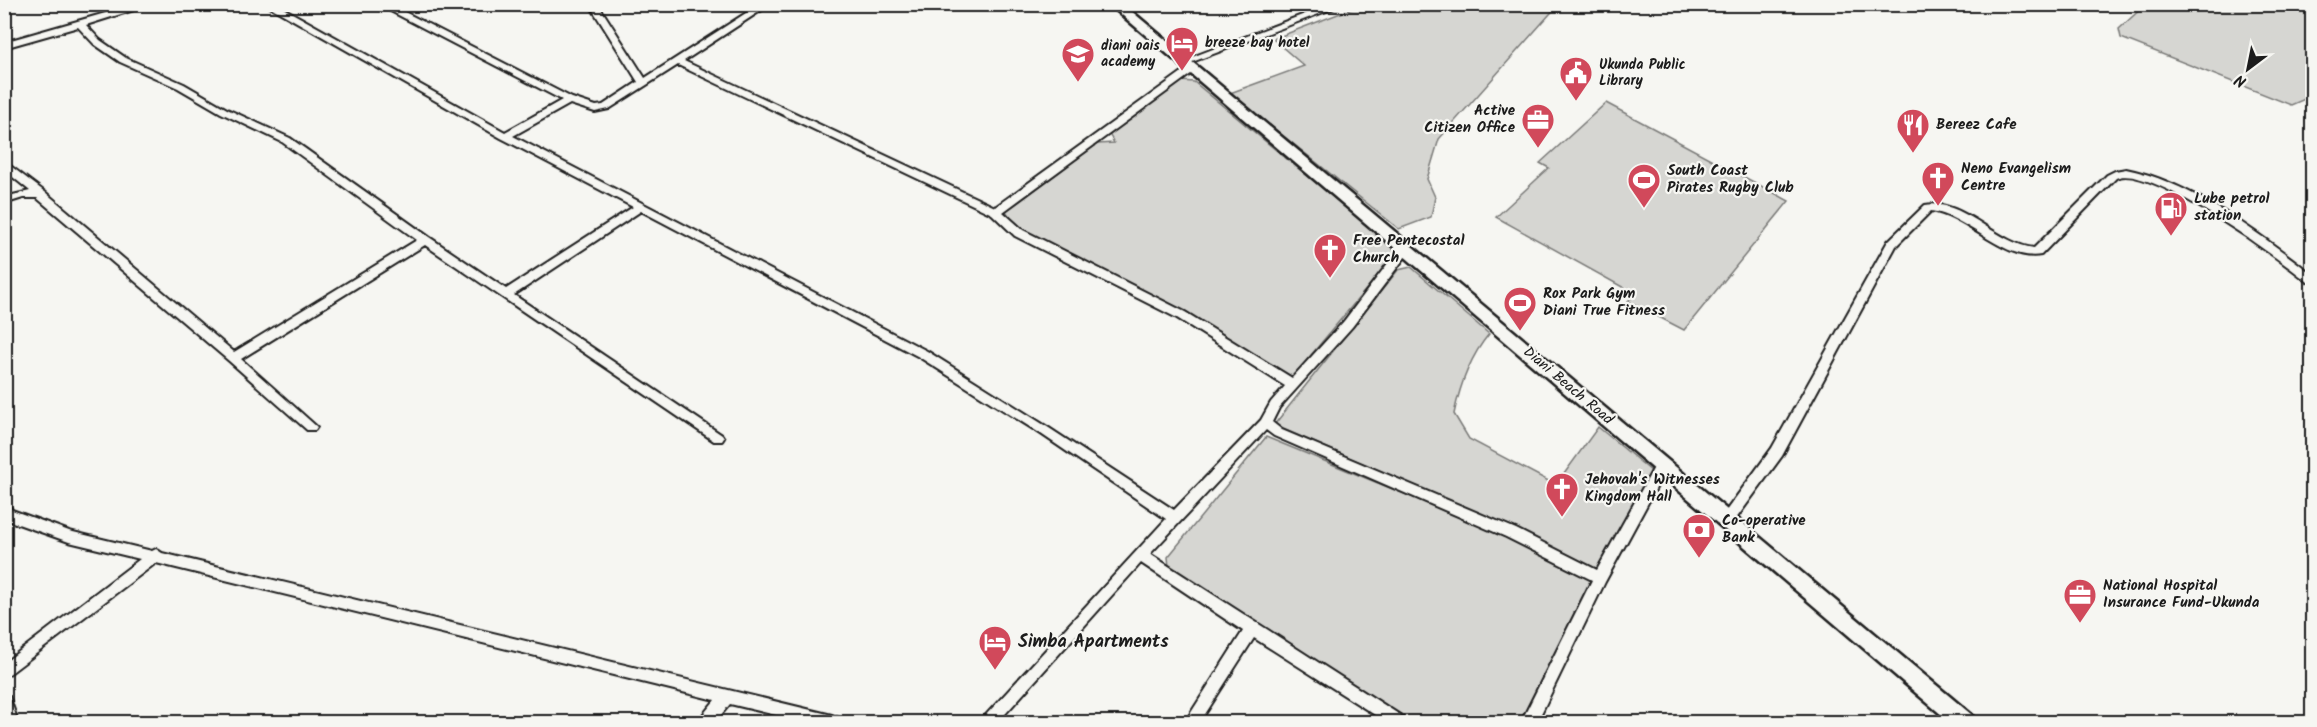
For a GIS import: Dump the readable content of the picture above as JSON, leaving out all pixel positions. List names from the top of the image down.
{
  "streets": {
    "main road": ["Diani Beach Road"]
  },
  "places": {
    "hotel": ["breeze bay hotel", "Simba Apartments"],
    "school or university": ["diani oais academy"],
    "public building": ["Ukunda Public Library"],
    "office": ["Active Citizen Office", "National Hospital Insurance Fund-Ukunda"],
    "restaurant": ["Bereez Cafe"],
    "church": ["Neno Evangelism Centre", "Free Pentecostal Church", "Jehovah's Witnesses Kingdom Hall"],
    "sports": ["South Coast Pirates Rugby Club", "Rox Park Gym Diani True Fitness"],
    "fuel station": ["Lube petrol station"],
    "bank": ["Co-operative Bank"]
  },
  "north": "bottom left"
}
